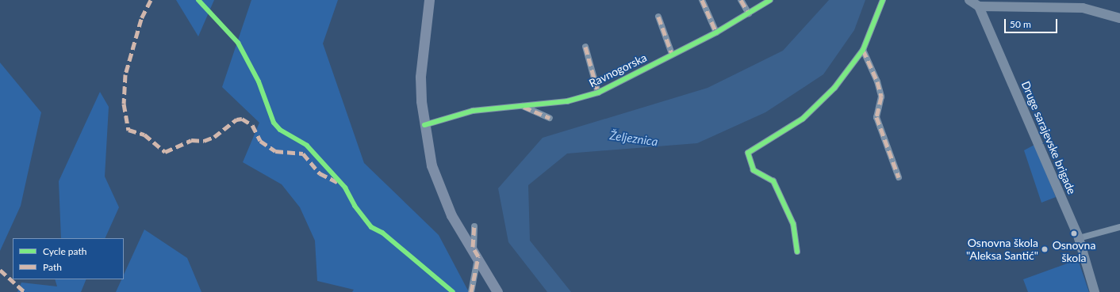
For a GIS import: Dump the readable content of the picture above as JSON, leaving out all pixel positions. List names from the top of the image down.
{
  "streets": {
    "main road": ["Druge sarajevske brigade"],
    "street": ["Ravnogorska"]
  },
  "water": ["Željeznica"],
  "places": ["Osnovna škola", "Osnovna škola \"Aleksa Santić\""],
  "legend": ["Cycle path", "Path"],
  "scale_bar": "50 m"
}
